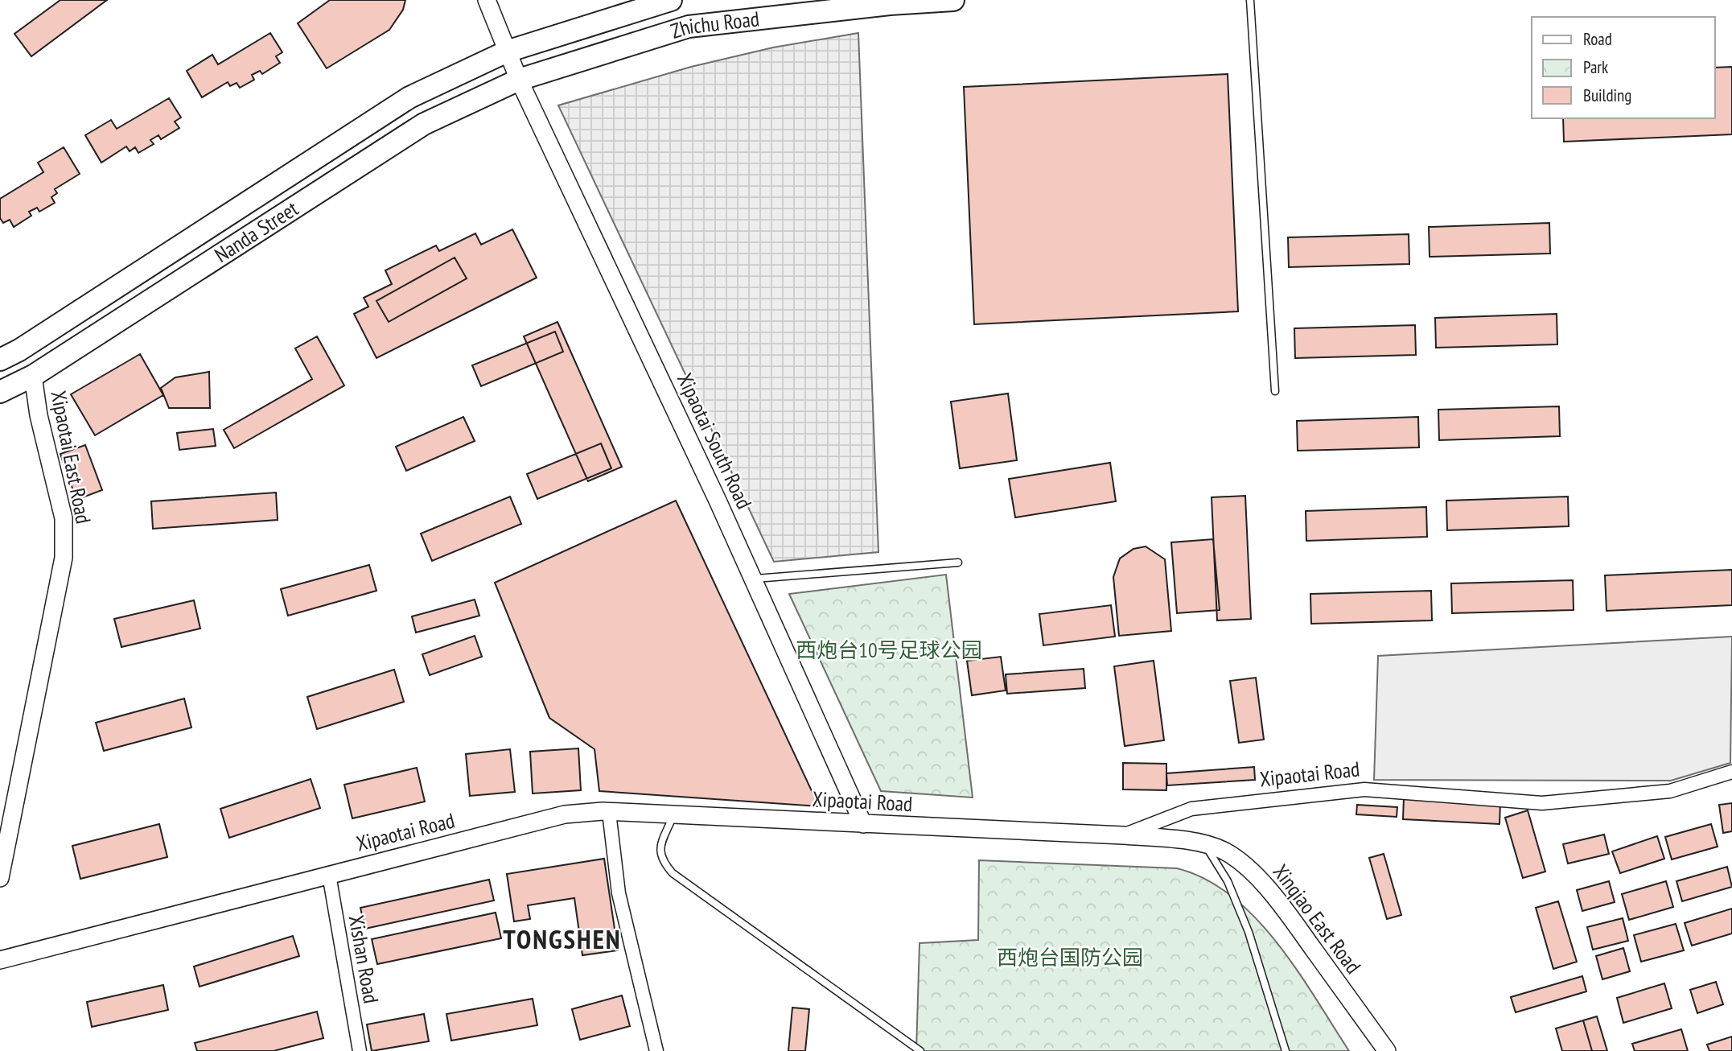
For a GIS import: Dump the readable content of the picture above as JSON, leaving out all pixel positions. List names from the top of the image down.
{
  "streets": {
    "main road": ["Zhichu Road", "Nanda Street"],
    "street": [
      "Xipaotai South Road",
      "Xipaotai East Road",
      "Xipaotai Road",
      "Xinqiao East Road",
      "Xishan Road"
    ]
  },
  "crossings": [
    ["Zhichu Road", "Nanda Street"],
    ["Zhichu Road", "Xipaotai South Road"],
    ["Nanda Street", "Xipaotai South Road"],
    ["Nanda Street", "Xipaotai East Road"],
    ["Xipaotai South Road", "Xipaotai Road"],
    ["Xipaotai Road", "Xinqiao East Road"],
    ["Xipaotai Road", "Xishan Road"]
  ],
  "districts": ["TONGSHEN"],
  "parks": ["西炮台10号足球公园", "西炮台国防公园"],
  "legend": ["Road", "Park", "Building"]
}
